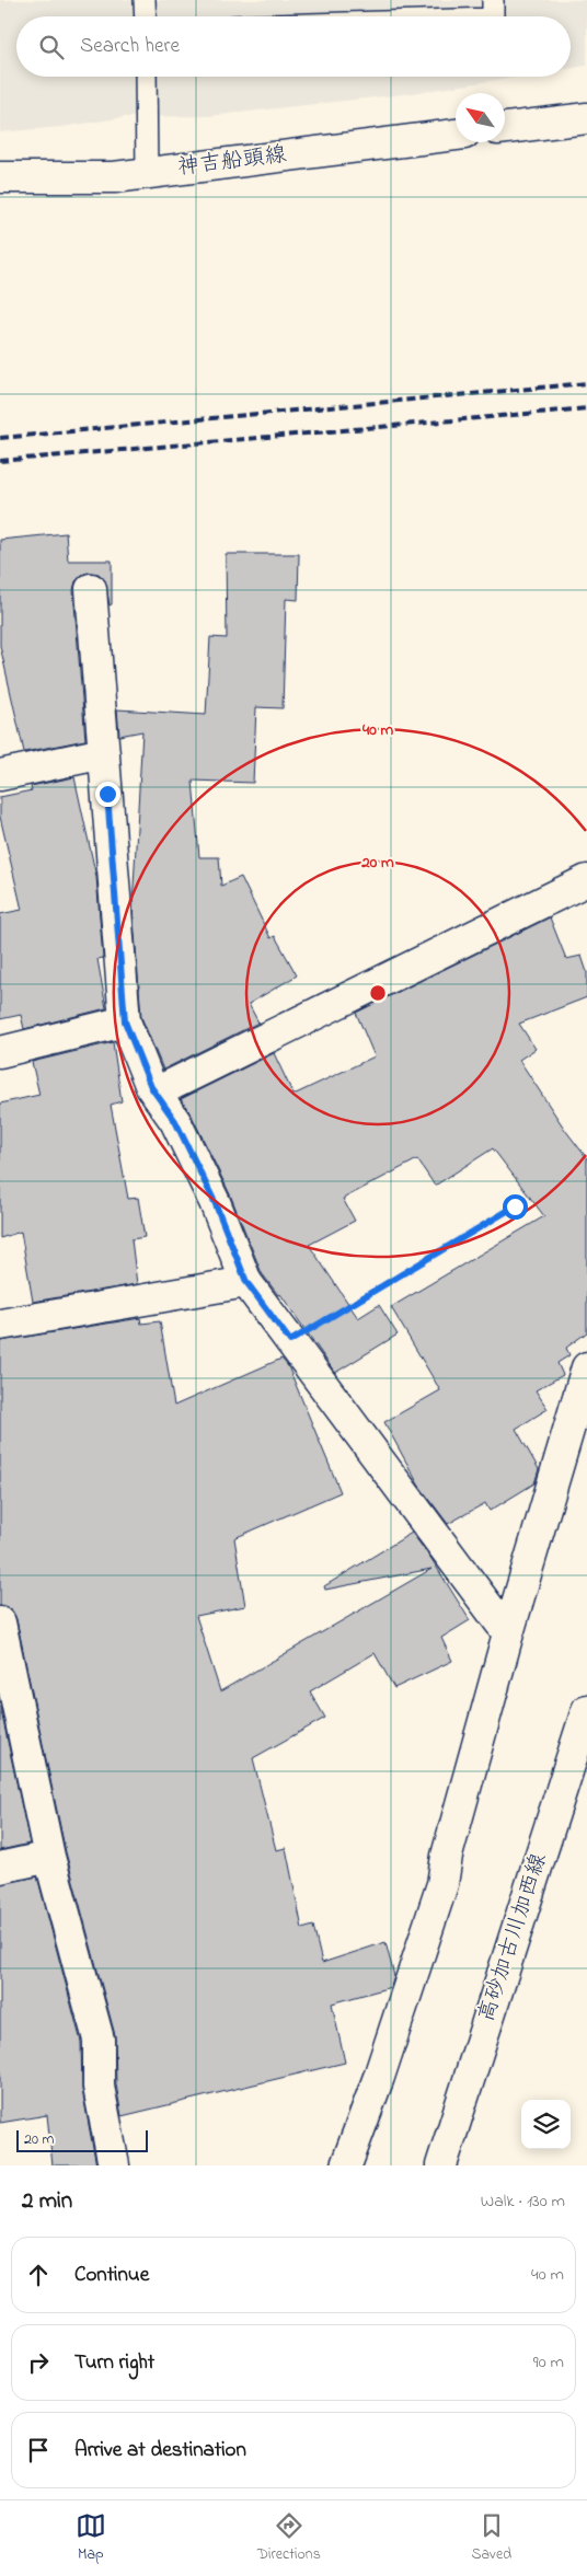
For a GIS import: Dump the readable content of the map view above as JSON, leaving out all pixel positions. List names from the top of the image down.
{
  "streets": {
    "street": ["神吉船頭線", "高砂加古川加西線"]
  },
  "scale_bar": "20 m",
  "north": "top left",
  "page": {
    "search": "Search here",
    "scale": "20 m",
    "heading": ["2 min", "Walk · 130 m"],
    "list": [
      ["Continue", "40 m"],
      ["Turn right", "90 m"],
      "Arrive at destination"
    ],
    "nav": ["Map", "Directions", "Saved"]
  },
  "rings": ["40 m", "20 m"]
}
